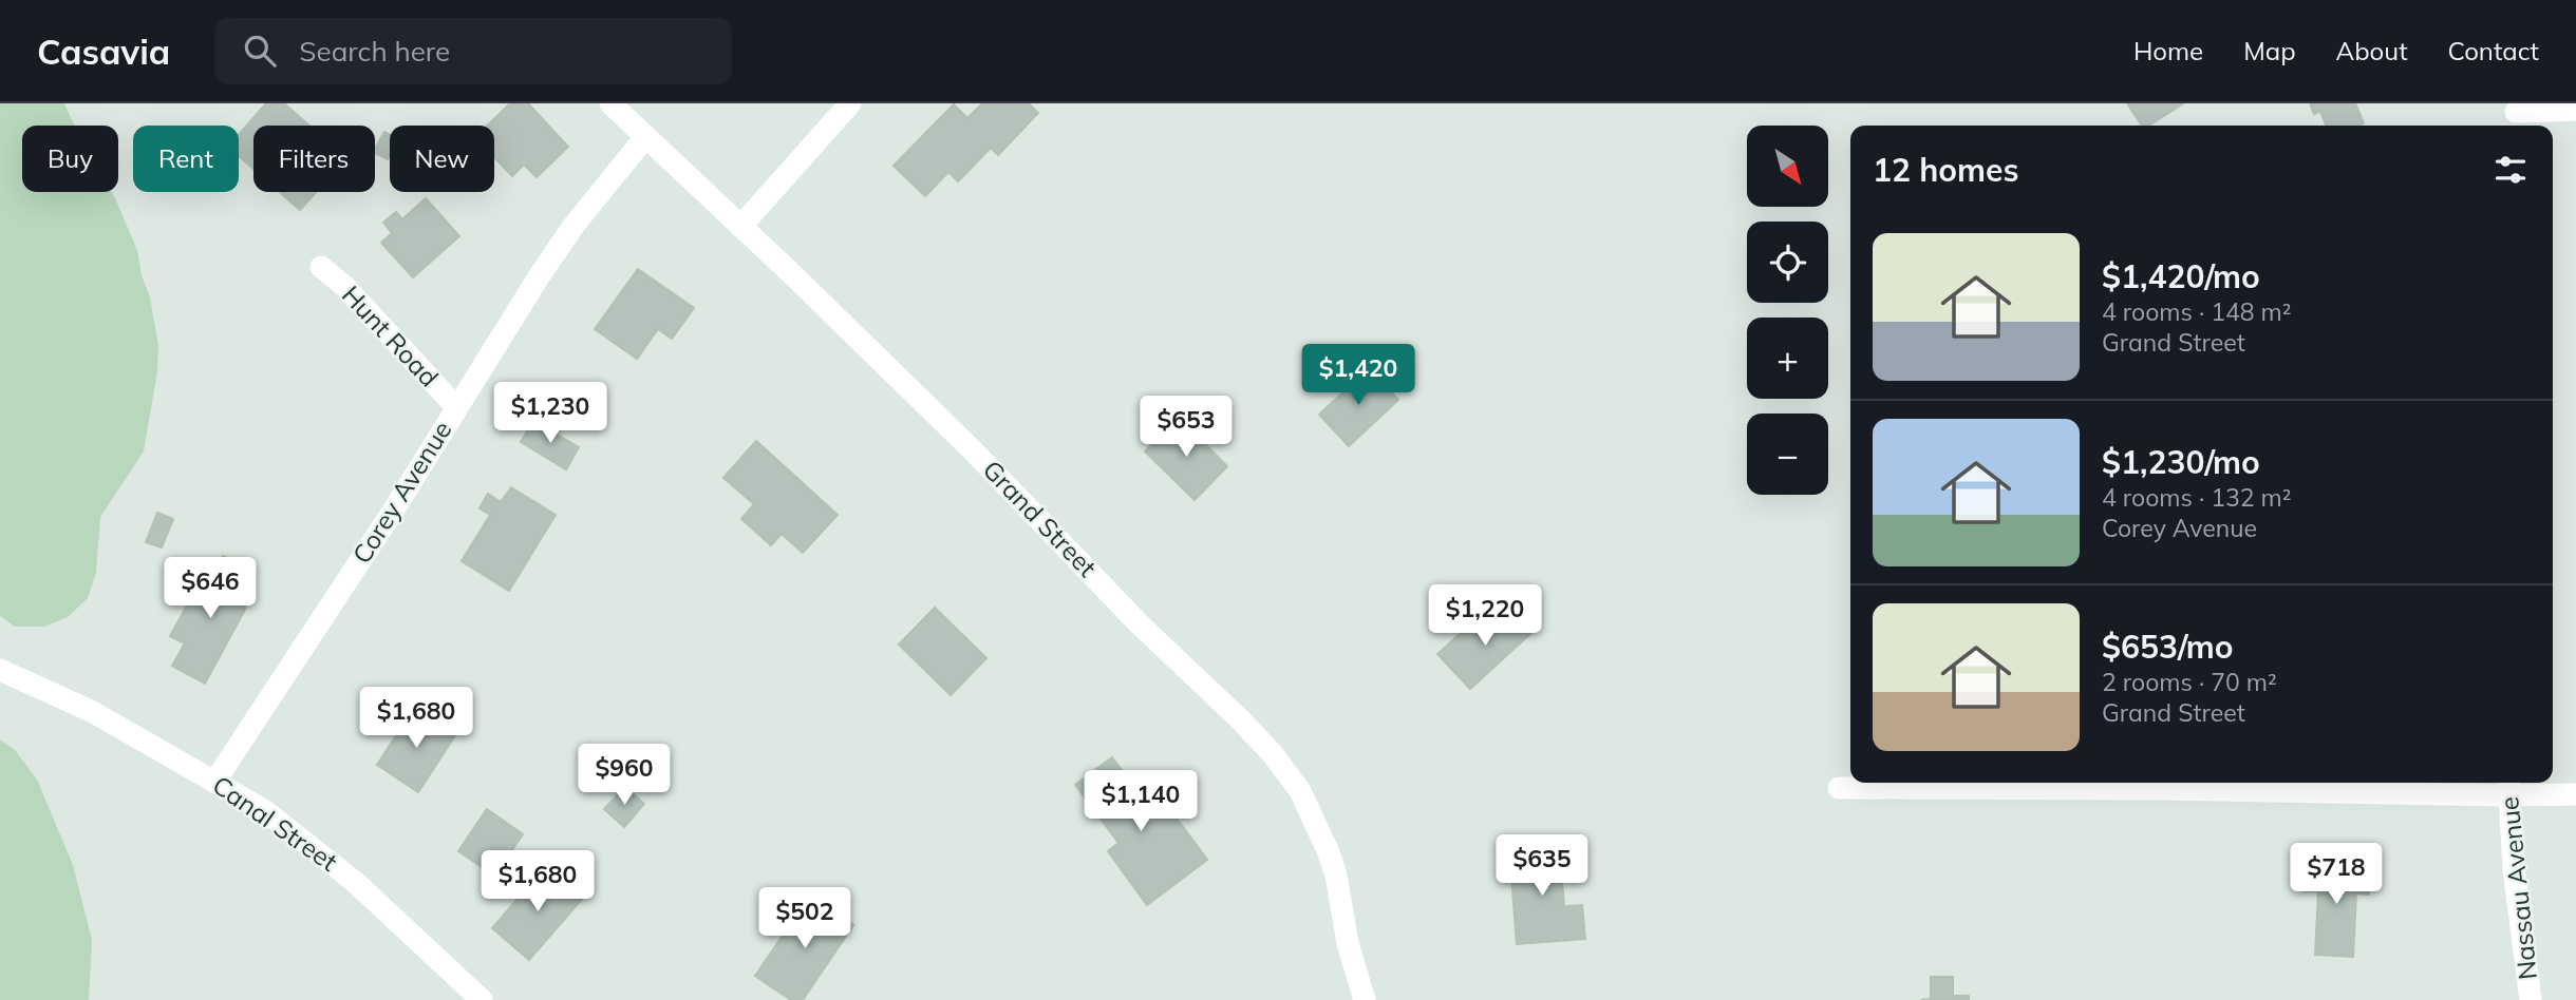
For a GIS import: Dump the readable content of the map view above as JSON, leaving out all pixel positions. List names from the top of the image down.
{
  "streets": {
    "street": [
      "Hunt Road",
      "Corey Avenue",
      "Grand Street",
      "Canal Street",
      "Nassau Avenue"
    ]
  },
  "crossings": [
    ["Hunt Road", "Corey Avenue"],
    ["Corey Avenue", "Grand Street"],
    ["Corey Avenue", "Canal Street"]
  ],
  "north": "bottom right",
  "page": {
    "header": "Casavia",
    "search": "Search here",
    "nav": [
      "Home",
      "Map",
      "About",
      "Contact"
    ],
    "map_buttons": ["+", "−"],
    "chip": [
      "Buy",
      "Rent",
      "Filters",
      "New"
    ],
    "heading": "12 homes",
    "list": [
      {
        "name": "$1,420/mo",
        "note": "4 rooms · 148 m² · Grand Street"
      },
      {
        "name": "$1,230/mo",
        "note": "4 rooms · 132 m² · Corey Avenue"
      },
      {
        "name": "$653/mo",
        "note": "2 rooms · 70 m² · Grand Street"
      }
    ],
    "price": [
      "$1,420",
      "$1,230",
      "$653",
      "$646",
      "$1,220",
      "$1,680",
      "$960",
      "$1,140",
      "$635",
      "$718",
      "$1,680",
      "$502"
    ]
  }
}
